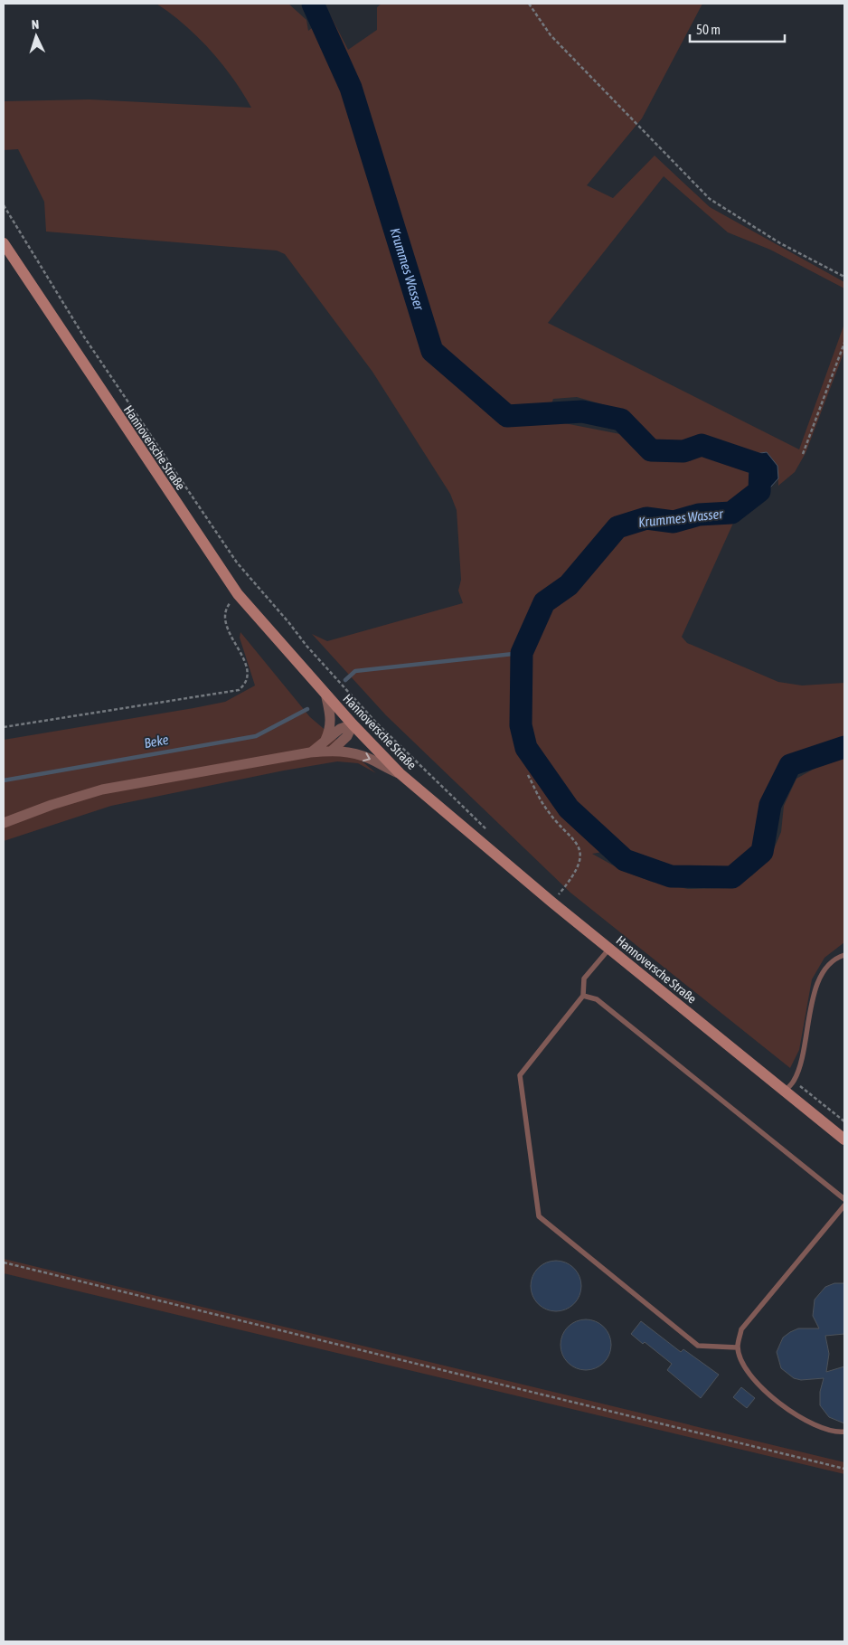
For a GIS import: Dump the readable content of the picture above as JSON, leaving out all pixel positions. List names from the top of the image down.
{
  "streets": {
    "main road": ["Hannoversche Straße"]
  },
  "water": ["Krummes Wasser", "Beke"],
  "scale_bar": "50 m",
  "north": "top"
}
